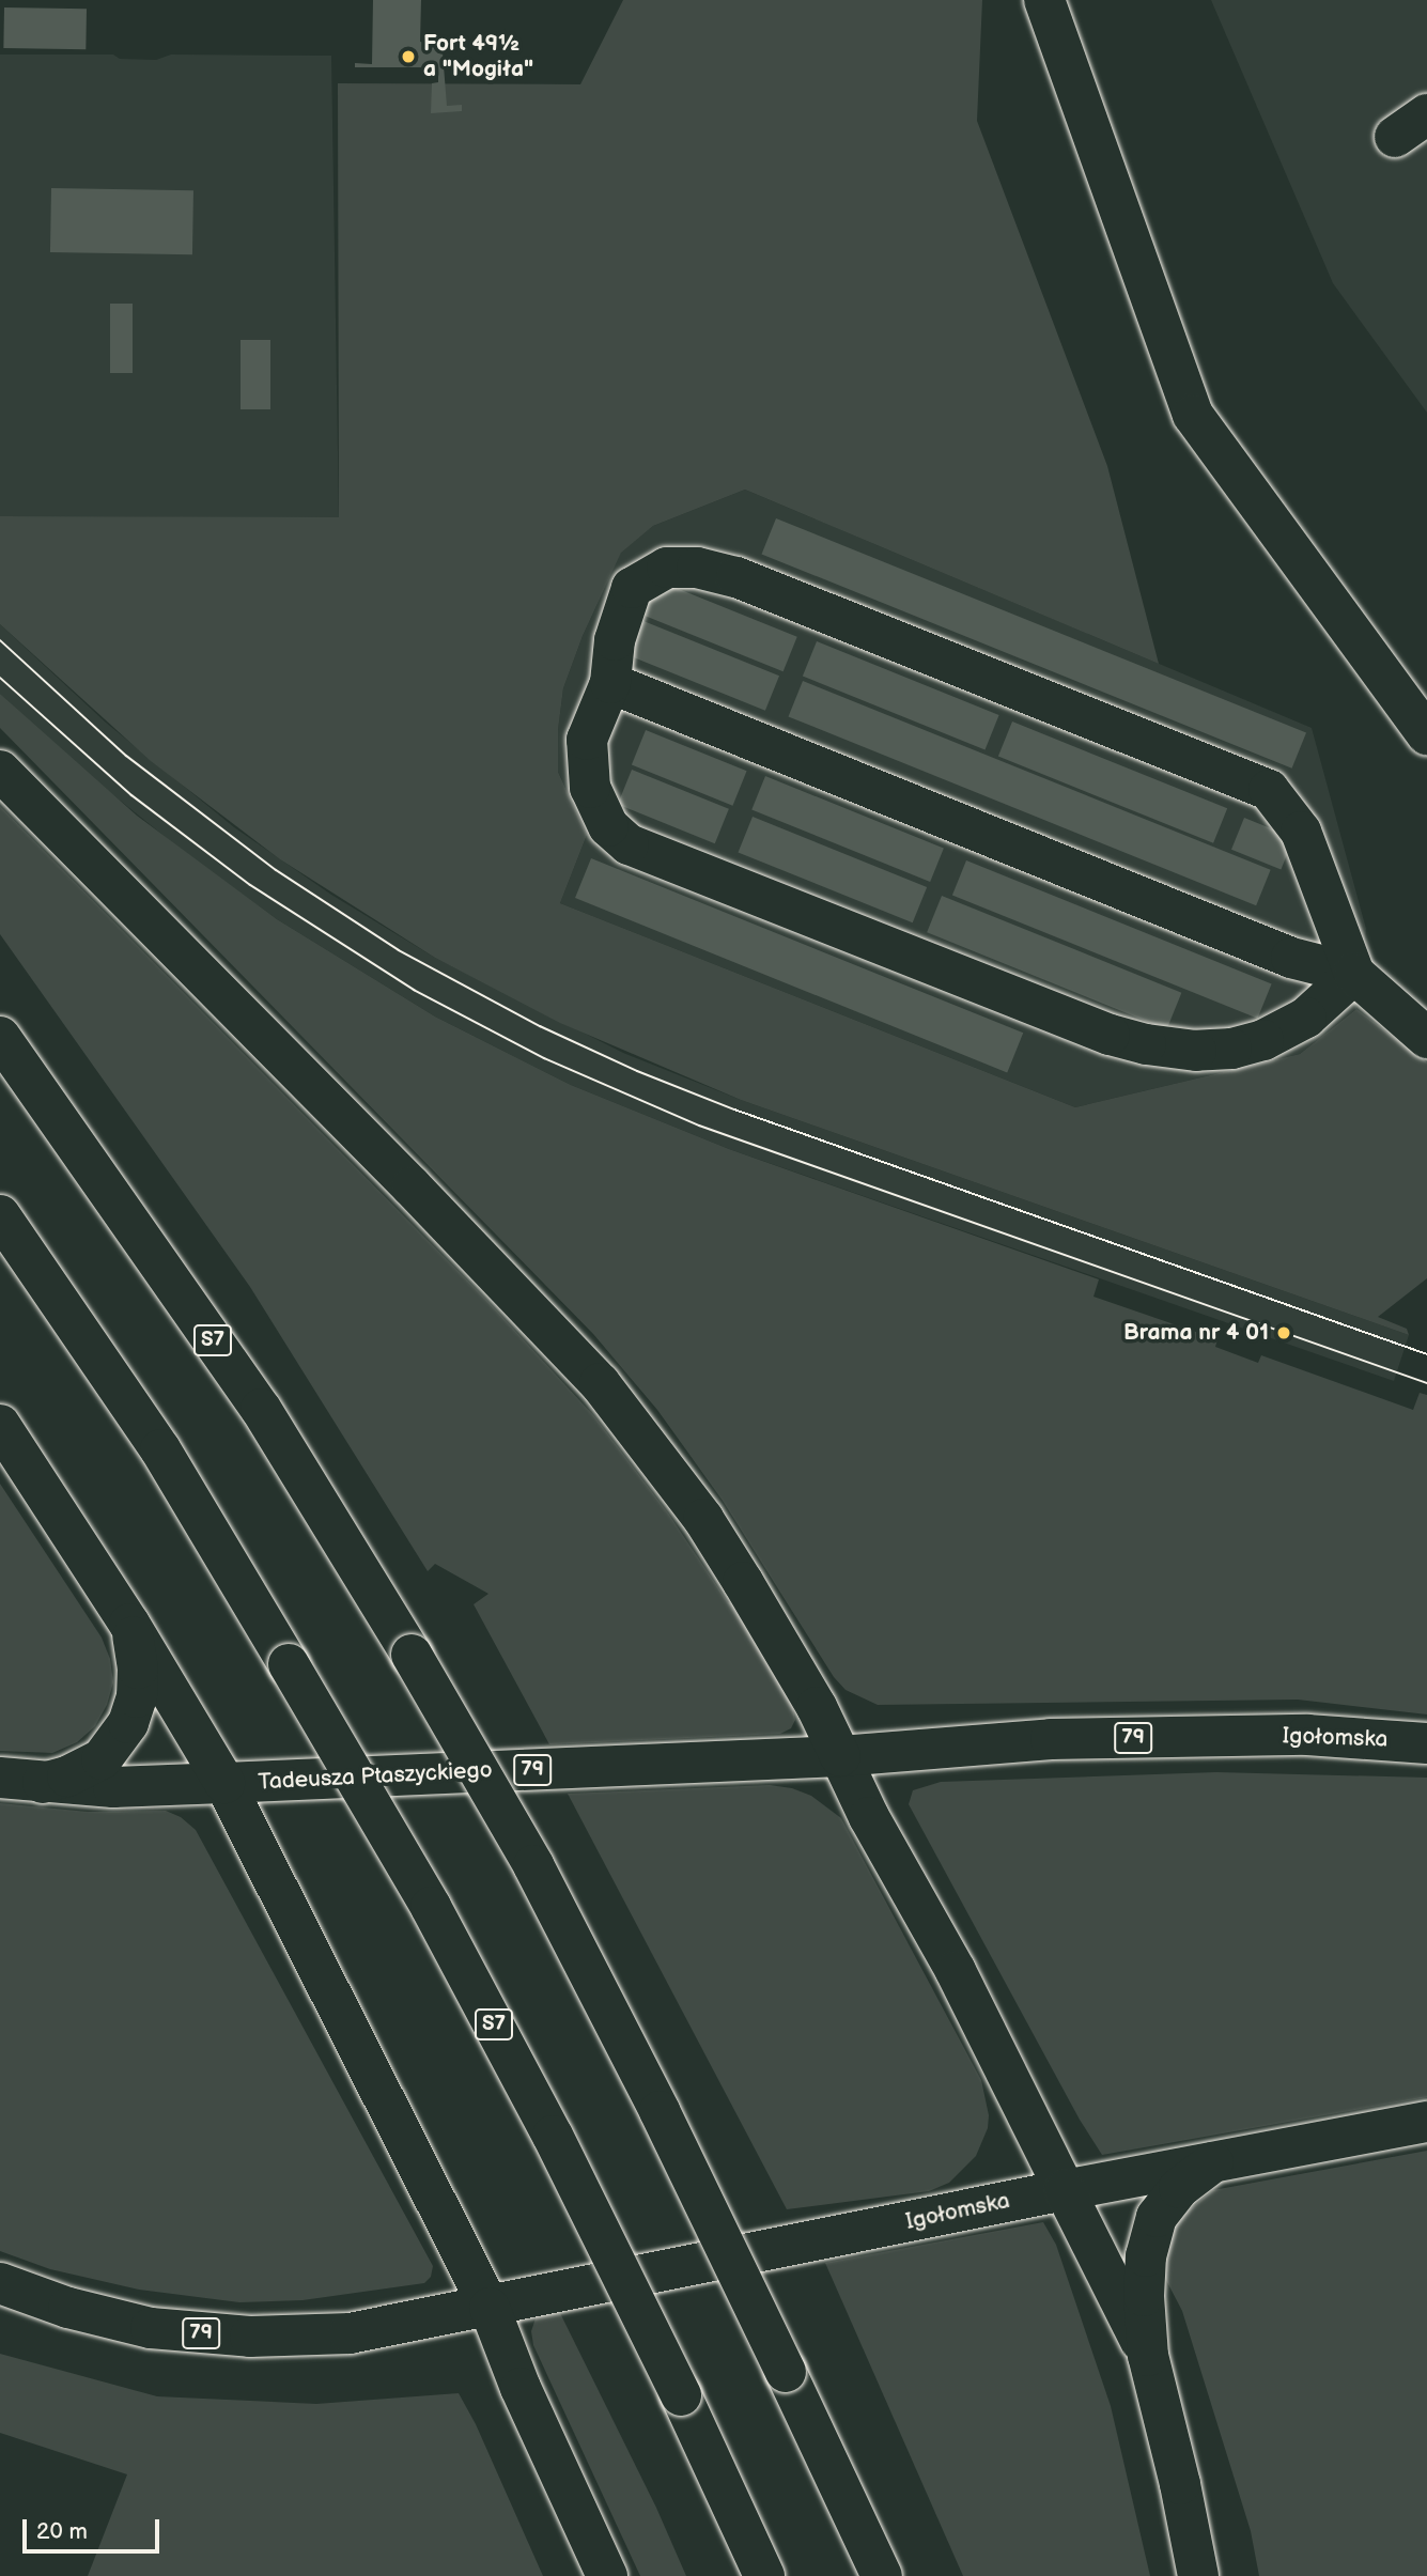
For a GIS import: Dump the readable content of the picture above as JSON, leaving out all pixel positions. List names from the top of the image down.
{
  "streets": {
    "main road": [
      "S7",
      "79",
      "Igołomska",
      "Tadeusza Ptaszyckiego"
    ]
  },
  "crossings": [
    ["79", "Igołomska"],
    ["Igołomska", "Tadeusza Ptaszyckiego"]
  ],
  "places": ["Fort 49½ a \"Mogiła\"", "Brama nr 4 01"],
  "scale_bar": "20 m"
}
